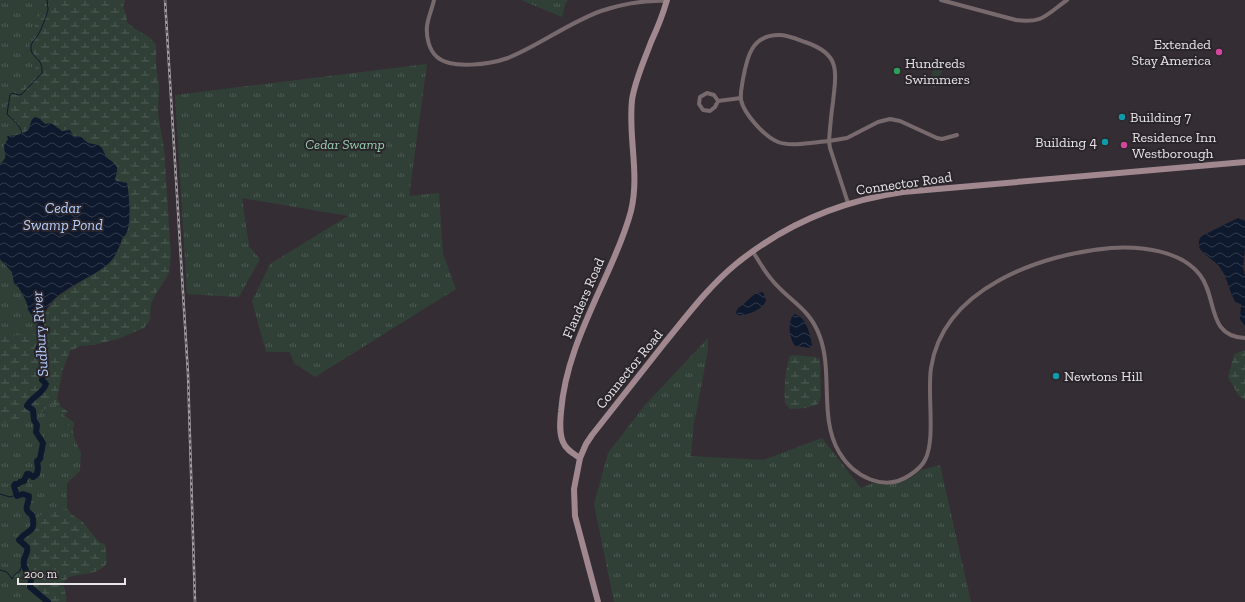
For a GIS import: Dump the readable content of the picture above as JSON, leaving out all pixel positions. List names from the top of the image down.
{
  "streets": {
    "street": ["Connector Road", "Flanders Road"]
  },
  "crossings": [
    ["Connector Road", "Flanders Road"]
  ],
  "water": ["Cedar Swamp Pond", "Sudbury River"],
  "parks": ["Cedar Swamp"],
  "places": [
    "Extended Stay America",
    "Hundreds Swimmers",
    "Building 7",
    "Building 4",
    "Residence Inn Westborough",
    "Newtons Hill"
  ],
  "scale_bar": "200 m"
}
